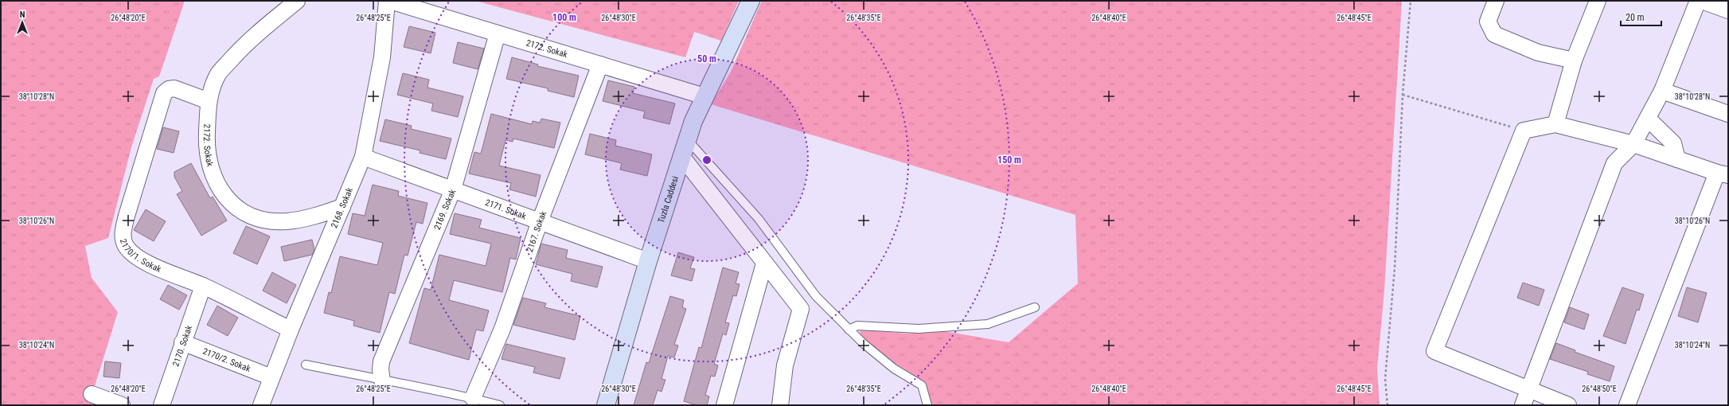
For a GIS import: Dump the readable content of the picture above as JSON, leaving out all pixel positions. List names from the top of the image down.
{
  "streets": {
    "main road": ["Tuzla Caddesi"],
    "street": [
      "2172. Sokak",
      "2168. Sokak",
      "2169. Sokak",
      "2171. Sokak",
      "2167. Sokak",
      "2170/1. Sokak",
      "2170. Sokak",
      "2170/2. Sokak"
    ]
  },
  "crossings": [
    ["2172. Sokak", "Tuzla Caddesi"],
    ["2172. Sokak", "2168. Sokak"],
    ["2172. Sokak", "2169. Sokak"],
    ["2172. Sokak", "2167. Sokak"],
    ["2172. Sokak", "2170/1. Sokak"],
    ["Tuzla Caddesi", "2171. Sokak"],
    ["2168. Sokak", "2171. Sokak"],
    ["2168. Sokak", "2170/1. Sokak"],
    ["2168. Sokak", "2170/2. Sokak"],
    ["2169. Sokak", "2171. Sokak"],
    ["2171. Sokak", "2167. Sokak"],
    ["2170/1. Sokak", "2170. Sokak"],
    ["2170. Sokak", "2170/2. Sokak"]
  ],
  "scale_bar": "20 m",
  "north": "top",
  "coordinates": [
    "26°48'20\"E",
    "26°48'25\"E",
    "26°48'30\"E",
    "26°48'35\"E",
    "26°48'40\"E",
    "26°48'45\"E",
    "38°10'28\"N",
    "38°10'26\"N",
    "38°10'24\"N",
    "26°48'50\"E"
  ],
  "rings": ["100 m", "50 m", "150 m"]
}
